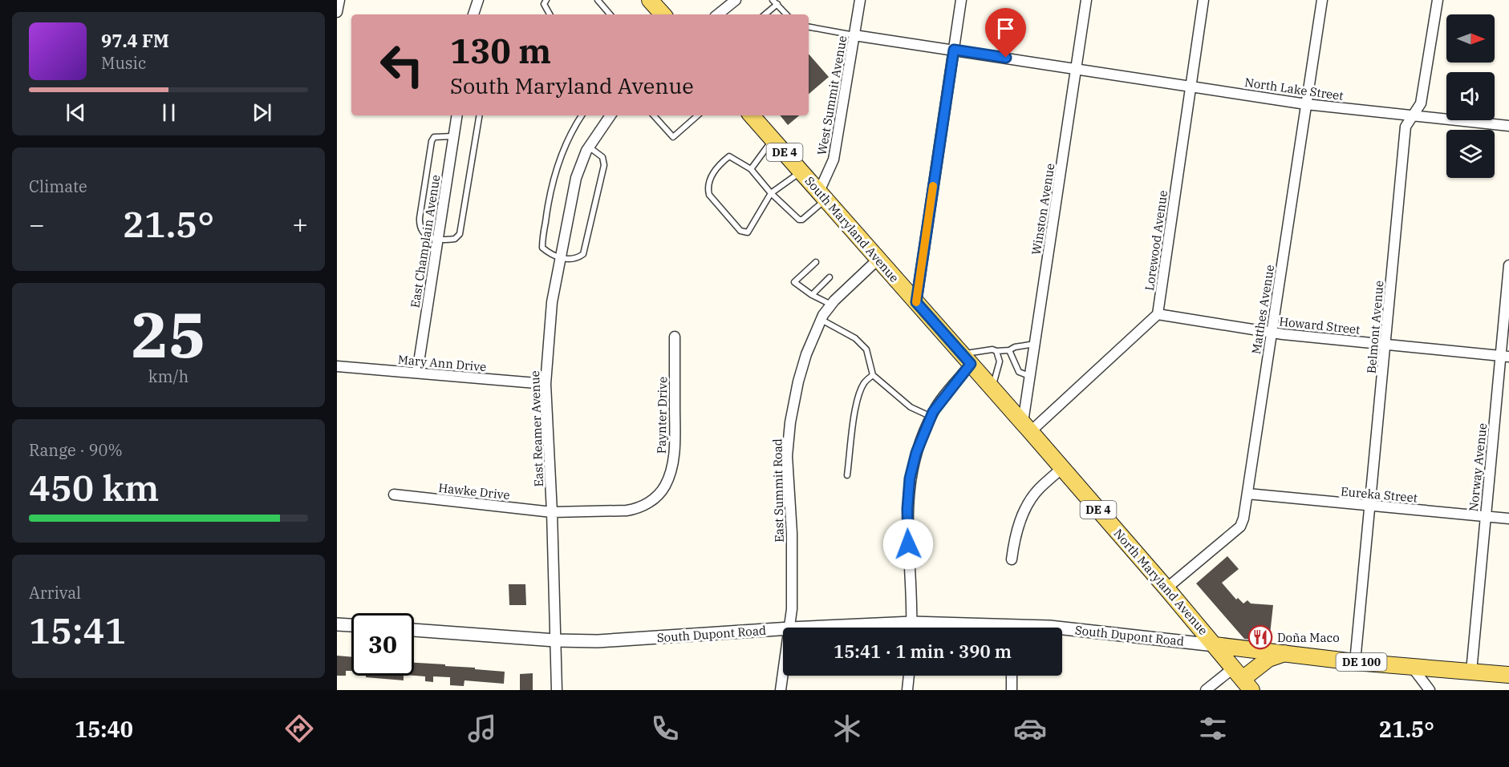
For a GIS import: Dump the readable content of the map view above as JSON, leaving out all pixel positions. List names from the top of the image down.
{
  "streets": {
    "main road": [
      "DE 4",
      "South Maryland Avenue",
      "North Maryland Avenue",
      "South Dupont Road",
      "DE 100"
    ],
    "street": [
      "North Lake Street",
      "West Summit Avenue",
      "Winston Avenue",
      "Lorewood Avenue",
      "East Champlain Avenue",
      "Matthes Avenue",
      "Howard Street",
      "Belmont Avenue",
      "Mary Ann Drive",
      "Paynter Drive",
      "East Reamer Avenue",
      "Norway Avenue",
      "East Summit Road",
      "Hawke Drive",
      "Eureka Street"
    ]
  },
  "crossings": [
    ["North Lake Street", "West Summit Avenue"],
    ["North Lake Street", "Winston Avenue"],
    ["North Lake Street", "Lorewood Avenue"],
    ["North Lake Street", "Matthes Avenue"],
    ["North Lake Street", "Belmont Avenue"],
    ["West Summit Avenue", "South Maryland Avenue"],
    ["Winston Avenue", "South Maryland Avenue"],
    ["Winston Avenue", "North Maryland Avenue"],
    ["South Maryland Avenue", "East Summit Road"],
    ["South Maryland Avenue", "North Maryland Avenue"],
    ["Lorewood Avenue", "Howard Street"],
    ["East Champlain Avenue", "Mary Ann Drive"],
    ["Matthes Avenue", "Howard Street"],
    ["Matthes Avenue", "Eureka Street"],
    ["Matthes Avenue", "North Maryland Avenue"],
    ["Howard Street", "Belmont Avenue"],
    ["Howard Street", "Norway Avenue"],
    ["Belmont Avenue", "Eureka Street"],
    ["Belmont Avenue", "South Dupont Road"],
    ["Mary Ann Drive", "East Reamer Avenue"],
    ["Paynter Drive", "East Reamer Avenue"],
    ["Paynter Drive", "Hawke Drive"],
    ["East Reamer Avenue", "Hawke Drive"],
    ["East Reamer Avenue", "South Dupont Road"],
    ["Norway Avenue", "Eureka Street"],
    ["Norway Avenue", "South Dupont Road"],
    ["North Maryland Avenue", "South Dupont Road"]
  ],
  "places": {
    "restaurant": ["Doña Maco"]
  },
  "north": "right",
  "page": {
    "turn": ["130 m", "South Maryland Avenue"],
    "song": ["97.4 FM", "Music"],
    "tile": [
      "Climate",
      ["25", "km/h"],
      ["Range · 90%", "450 km"],
      ["Arrival", "15:41"]
    ],
    "heat": ["−", "21.5°", "+"],
    "limit": "30",
    "trip": "15:41 · 1 min · 390 m",
    "tabs": ["15:40", "21.5°"]
  }
}
